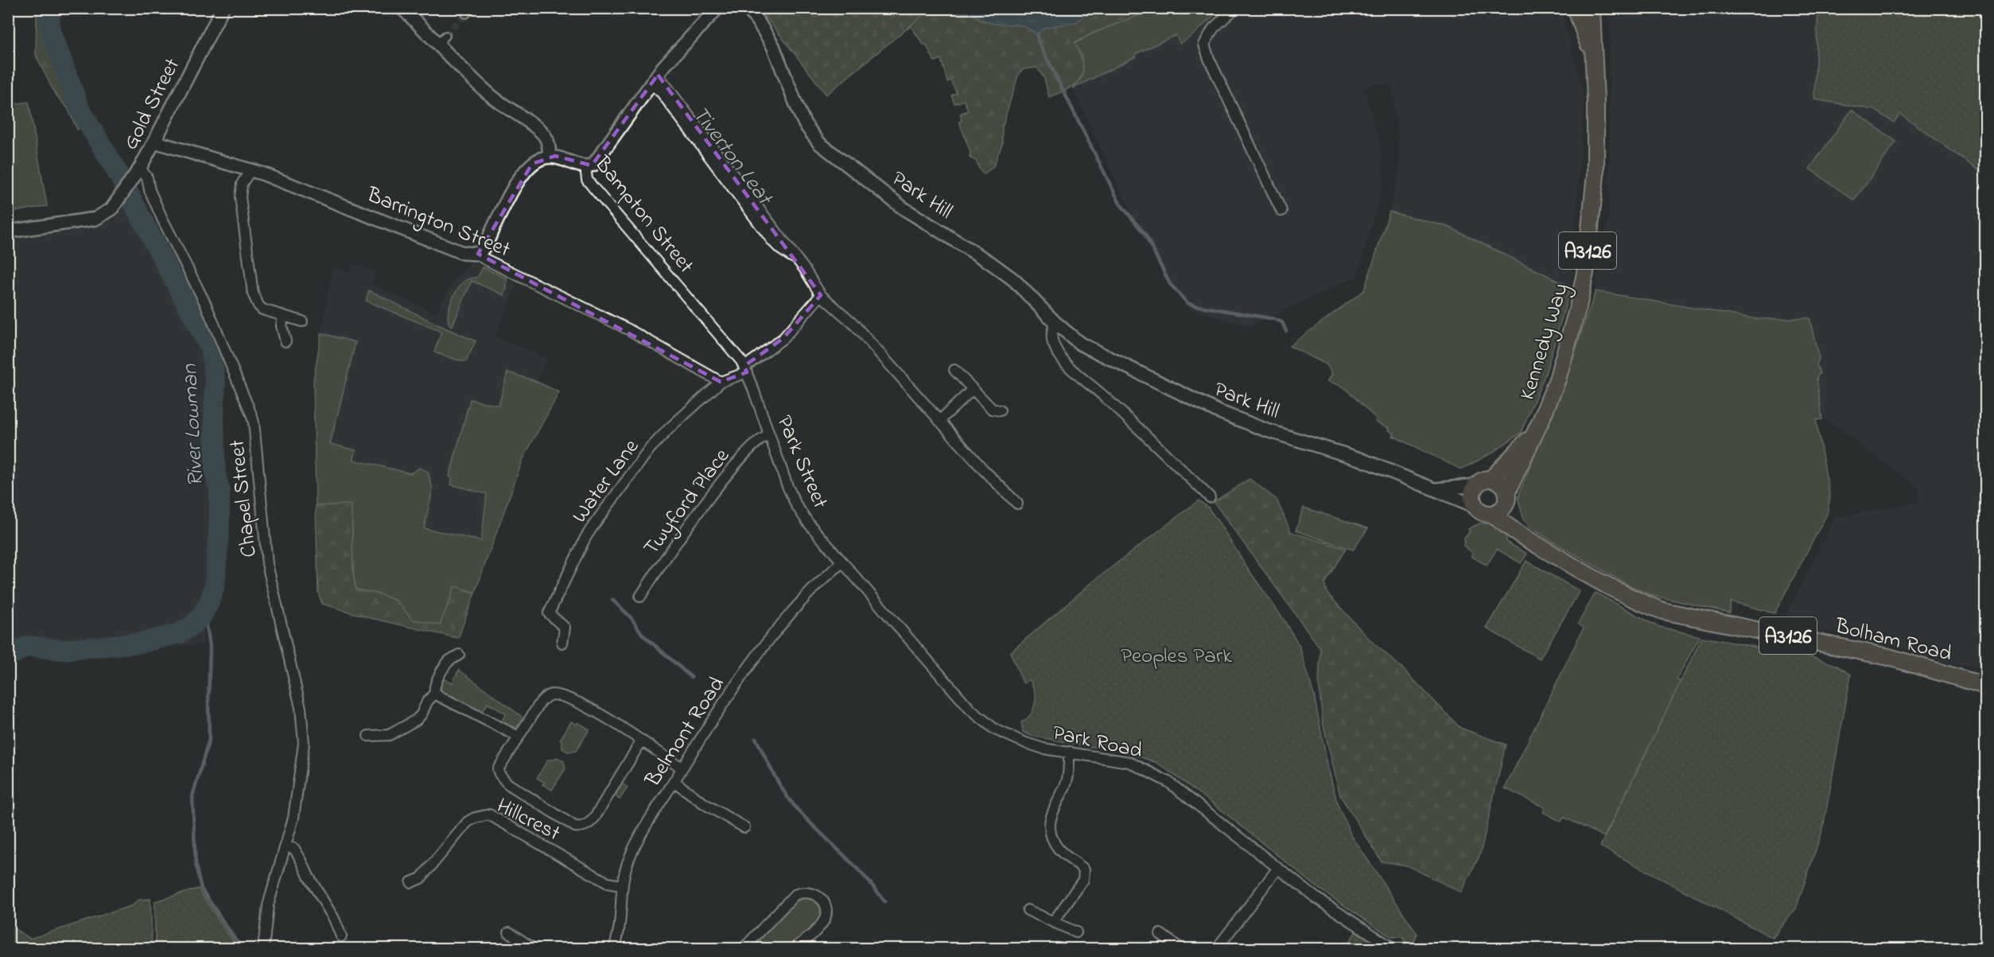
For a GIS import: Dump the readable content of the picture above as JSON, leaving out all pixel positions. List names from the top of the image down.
{
  "streets": {
    "main road": ["A3126", "Kennedy Way", "Bolham Road"],
    "street": [
      "Gold Street",
      "Park Hill",
      "Bampton Street",
      "Barrington Street",
      "Park Street",
      "Water Lane",
      "Chapel Street",
      "Twyford Place",
      "Belmont Road",
      "Park Road",
      "Hillcrest"
    ]
  },
  "crossings": [
    ["Gold Street", "Barrington Street"],
    ["Gold Street", "Chapel Street"],
    ["Park Hill", "Kennedy Way"],
    ["Park Hill", "Bolham Road"],
    ["Bampton Street", "Park Street"],
    ["Bampton Street", "Water Lane"],
    ["Barrington Street", "Water Lane"],
    ["Kennedy Way", "Bolham Road"],
    ["Park Street", "Water Lane"],
    ["Park Street", "Twyford Place"],
    ["Park Street", "Belmont Road"],
    ["Park Street", "Park Road"],
    ["Belmont Road", "Park Road"],
    ["Belmont Road", "Hillcrest"]
  ],
  "water": ["Tiverton Leat", "River Lowman"],
  "parks": ["Peoples Park"]
}
